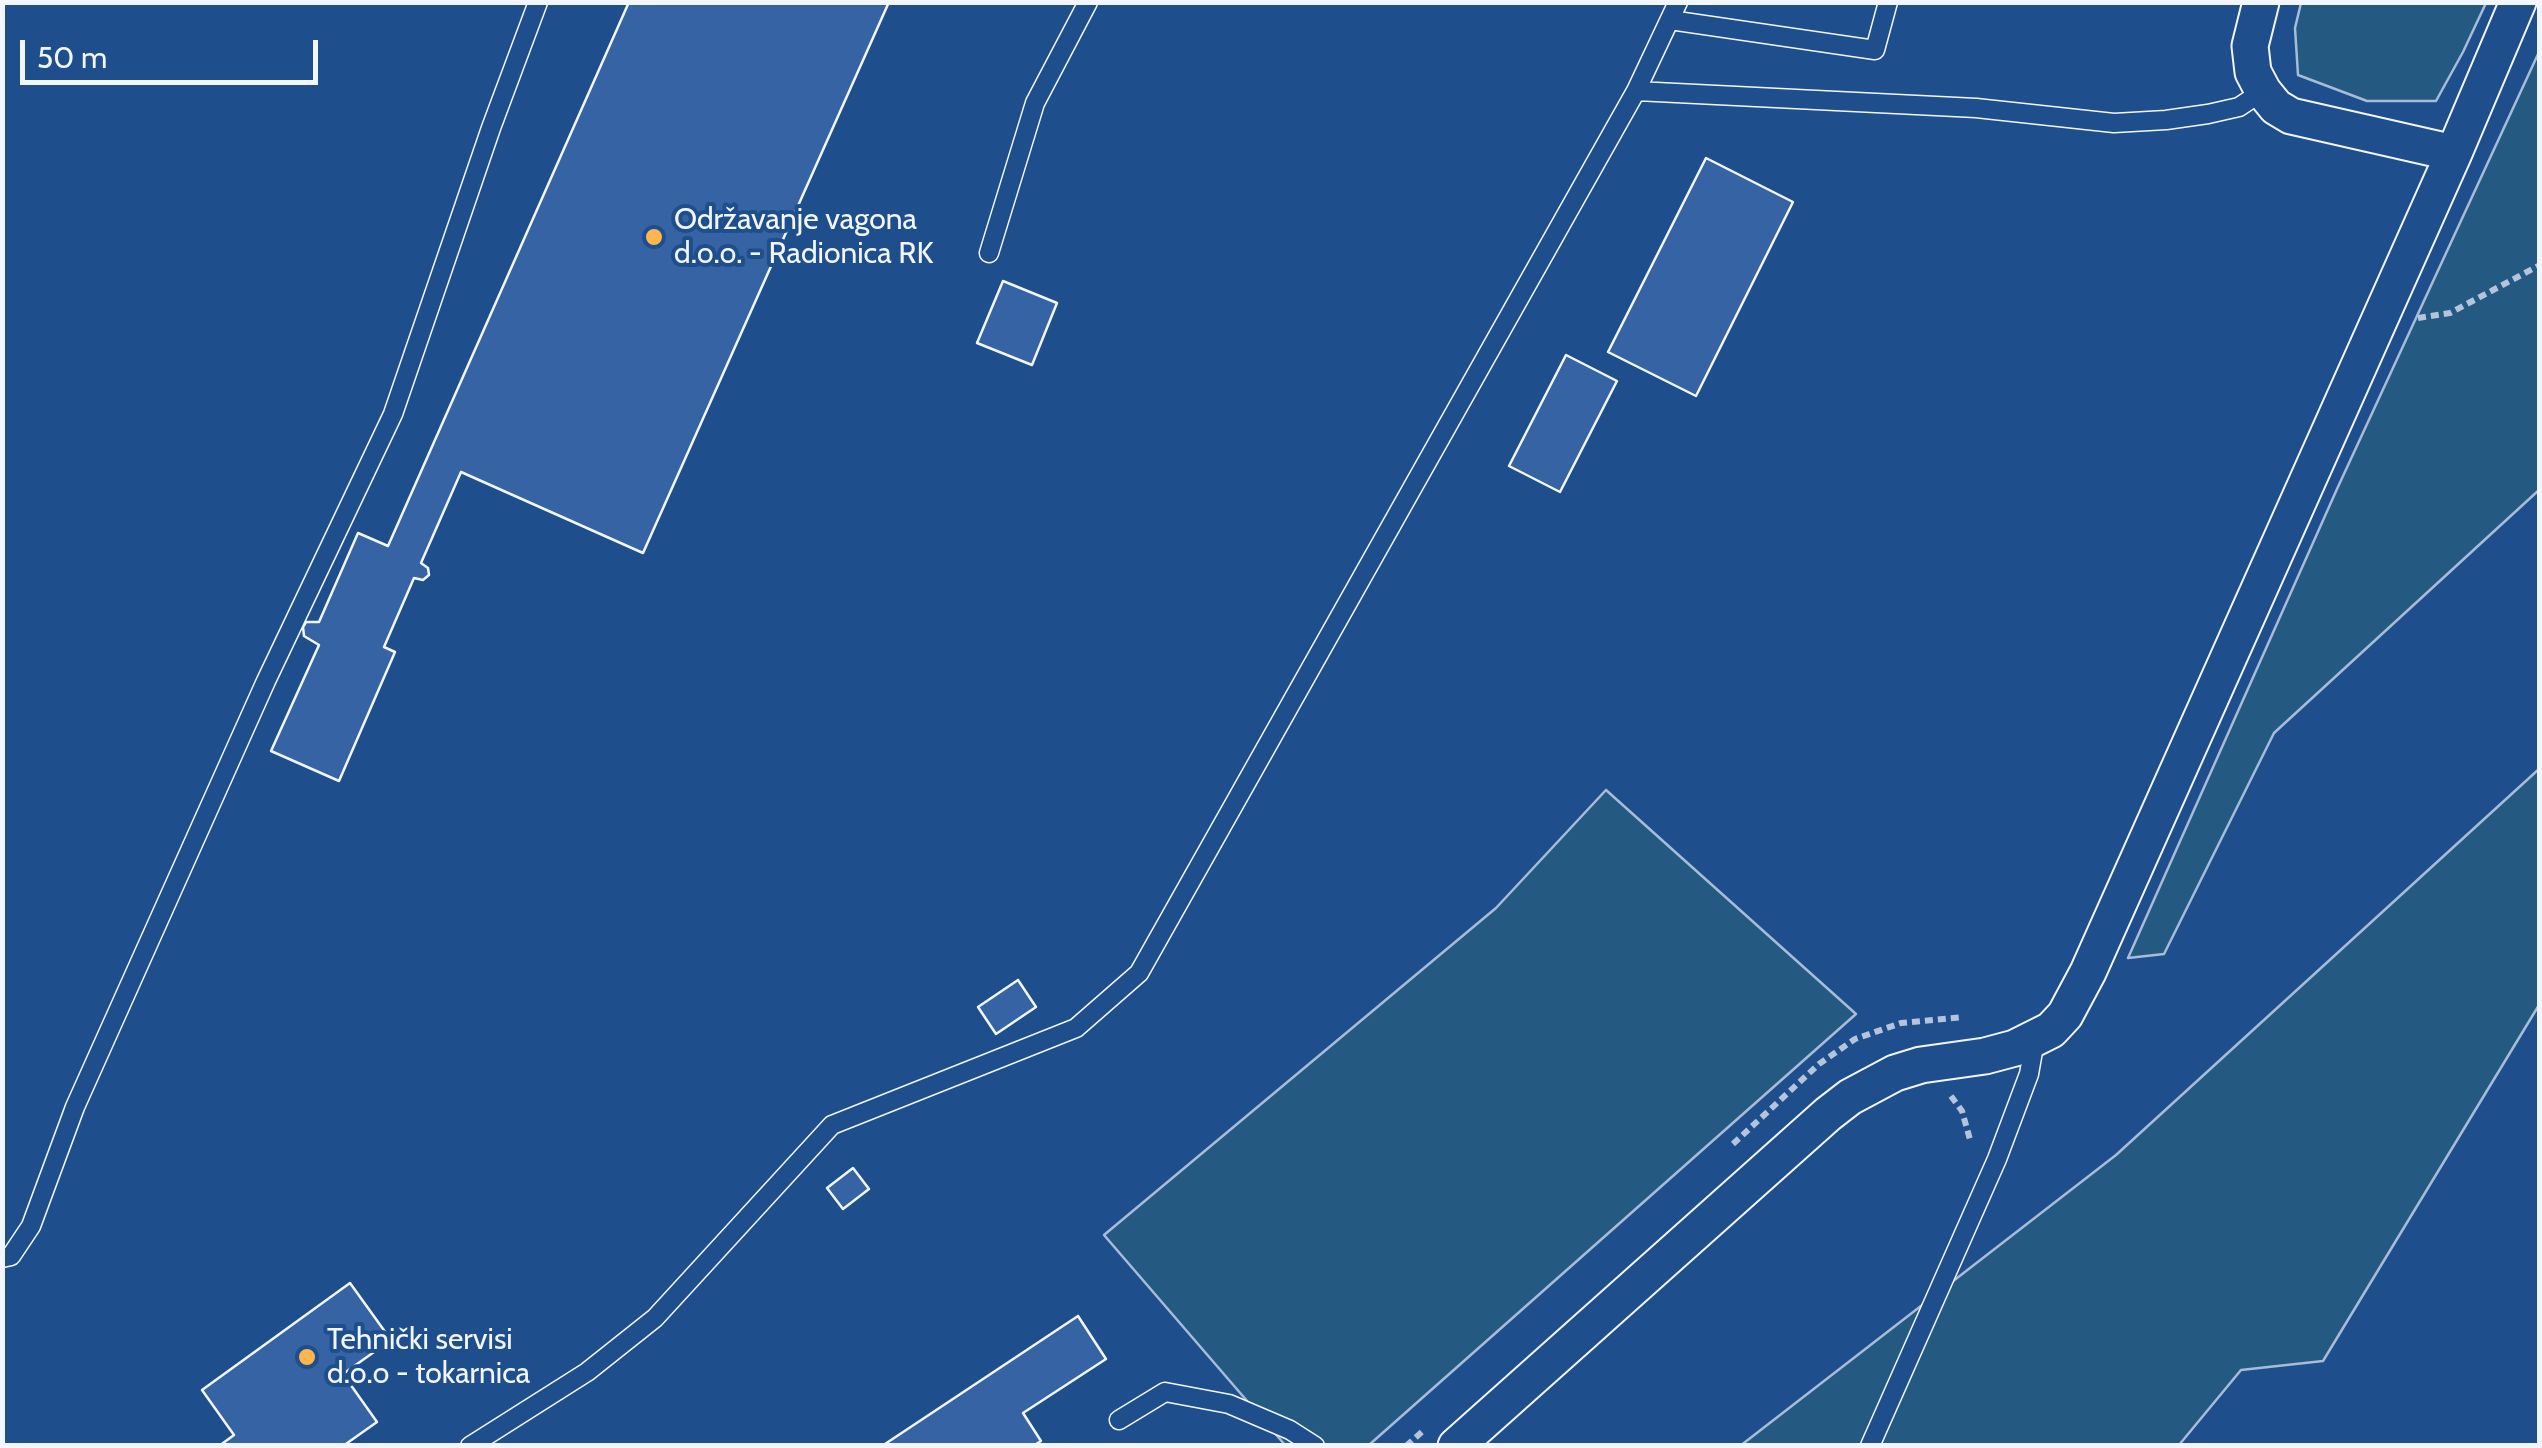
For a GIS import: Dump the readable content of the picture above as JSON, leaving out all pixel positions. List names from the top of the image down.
{
  "places": ["Održavanje vagona d.o.o. - Radionica RK", "Tehnički servisi d.o.o - tokarnica"],
  "scale_bar": "50 m"
}
